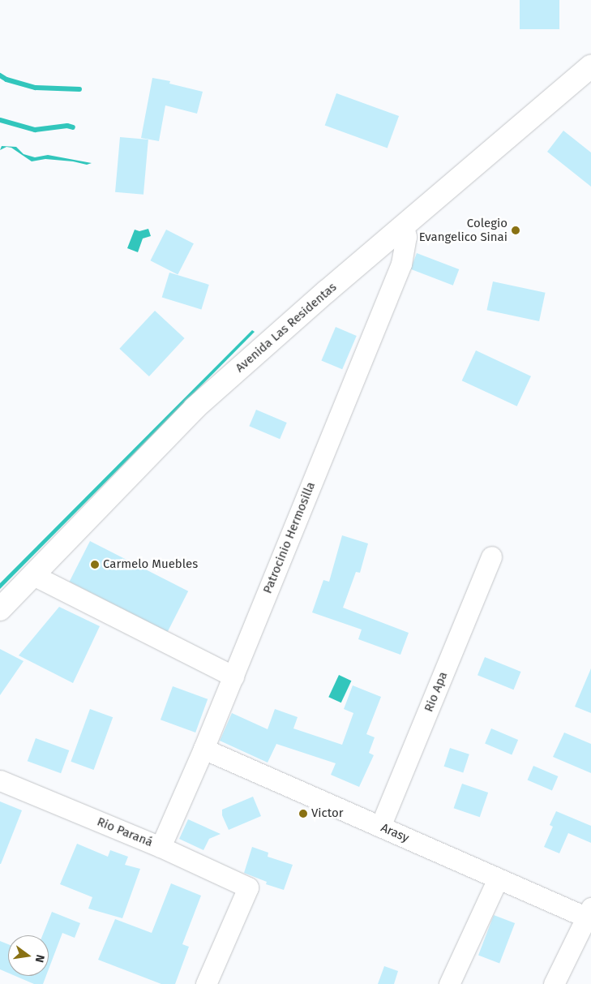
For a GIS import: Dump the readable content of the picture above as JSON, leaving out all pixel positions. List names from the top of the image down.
{
  "streets": {
    "main road": ["Avenida Las Residentas"],
    "street": [
      "Patrocinio Hermosilla",
      "Rio Apa",
      "Rio Paraná",
      "Arasy"
    ]
  },
  "crossings": [
    ["Avenida Las Residentas", "Patrocinio Hermosilla"],
    ["Patrocinio Hermosilla", "Rio Paraná"],
    ["Patrocinio Hermosilla", "Arasy"],
    ["Rio Apa", "Arasy"]
  ],
  "places": ["Colegio Evangelico Sinai", "Carmelo Muebles", "Victor"],
  "north": "right"
}
